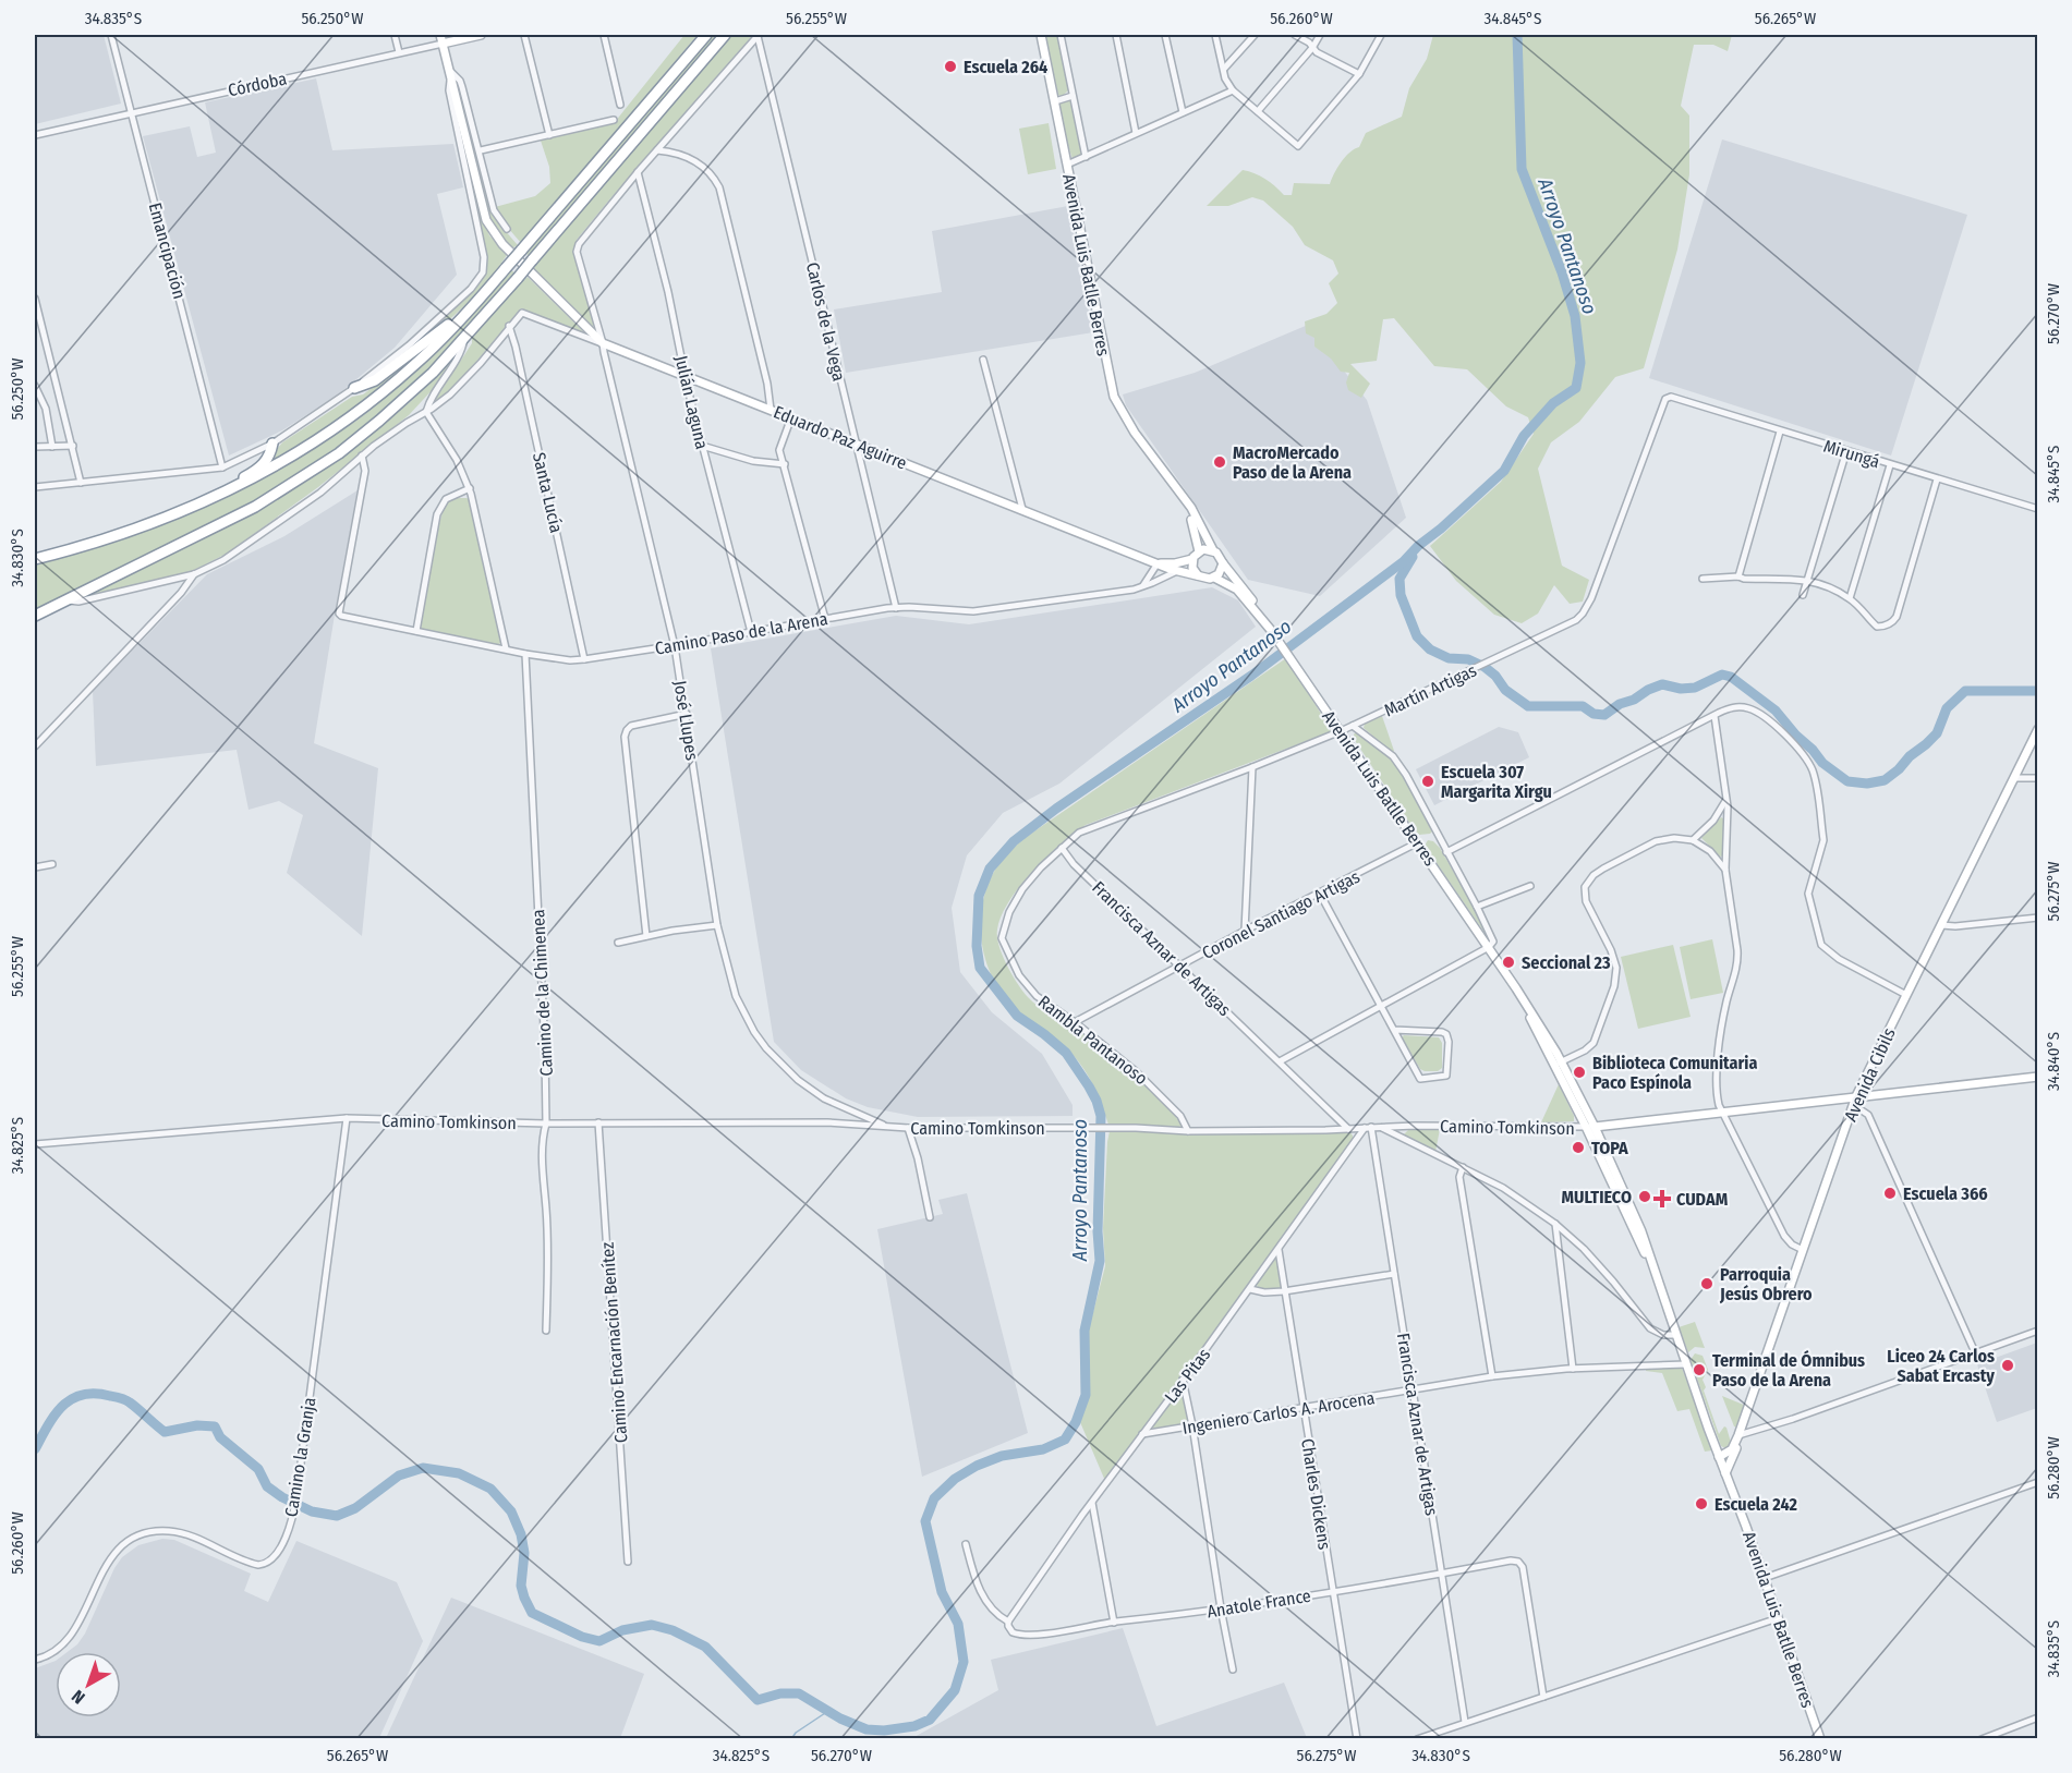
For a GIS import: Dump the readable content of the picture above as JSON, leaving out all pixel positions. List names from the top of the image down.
{
  "streets": {
    "main road": [
      "Córdoba",
      "Avenida Luis Batlle Berres",
      "Eduardo Paz Aguirre",
      "Avenida Cibils",
      "Camino Tomkinson"
    ],
    "street": [
      "Emancipación",
      "Carlos de la Vega",
      "Julián Laguna",
      "Mirungá",
      "Santa Lucía",
      "Camino Paso de la Arena",
      "Martín Artigas",
      "José Llupes",
      "Coronel Santiago Artigas",
      "Francisca Aznar de Artigas",
      "Camino de la Chimenea",
      "Rambla Pantanoso",
      "Camino Encarnación Benítez",
      "Las Pitas",
      "Ingeniero Carlos A. Arocena",
      "Camino la Granja",
      "Charles Dickens",
      "Anatole France"
    ]
  },
  "crossings": [
    ["Córdoba", "Emancipación"],
    ["Avenida Luis Batlle Berres", "Martín Artigas"],
    ["Avenida Luis Batlle Berres", "Coronel Santiago Artigas"],
    ["Avenida Luis Batlle Berres", "Avenida Cibils"],
    ["Avenida Luis Batlle Berres", "Camino Tomkinson"],
    ["Avenida Luis Batlle Berres", "Ingeniero Carlos A. Arocena"],
    ["Carlos de la Vega", "Eduardo Paz Aguirre"],
    ["Carlos de la Vega", "Camino Paso de la Arena"],
    ["Julián Laguna", "Eduardo Paz Aguirre"],
    ["Julián Laguna", "Camino Paso de la Arena"],
    ["Julián Laguna", "José Llupes"],
    ["Eduardo Paz Aguirre", "Santa Lucía"],
    ["Eduardo Paz Aguirre", "José Llupes"],
    ["Mirungá", "Martín Artigas"],
    ["Santa Lucía", "Camino Paso de la Arena"],
    ["Camino Paso de la Arena", "José Llupes"],
    ["Camino Paso de la Arena", "Camino de la Chimenea"],
    ["Martín Artigas", "Francisca Aznar de Artigas"],
    ["Martín Artigas", "Rambla Pantanoso"],
    ["José Llupes", "Camino Tomkinson"],
    ["Coronel Santiago Artigas", "Francisca Aznar de Artigas"],
    ["Coronel Santiago Artigas", "Rambla Pantanoso"],
    ["Francisca Aznar de Artigas", "Rambla Pantanoso"],
    ["Francisca Aznar de Artigas", "Camino Tomkinson"],
    ["Francisca Aznar de Artigas", "Las Pitas"],
    ["Francisca Aznar de Artigas", "Ingeniero Carlos A. Arocena"],
    ["Francisca Aznar de Artigas", "Anatole France"],
    ["Camino de la Chimenea", "Camino Tomkinson"],
    ["Rambla Pantanoso", "Camino Tomkinson"],
    ["Avenida Cibils", "Camino Tomkinson"],
    ["Camino Tomkinson", "Camino Encarnación Benítez"],
    ["Camino Tomkinson", "Las Pitas"],
    ["Camino Tomkinson", "Camino la Granja"],
    ["Las Pitas", "Ingeniero Carlos A. Arocena"],
    ["Las Pitas", "Charles Dickens"],
    ["Las Pitas", "Anatole France"],
    ["Ingeniero Carlos A. Arocena", "Charles Dickens"],
    ["Charles Dickens", "Anatole France"]
  ],
  "water": ["Arroyo Pantanoso"],
  "places": {
    "other": [
      "Escuela 264",
      "MacroMercado Paso de la Arena",
      "Escuela 307 Margarita Xirgu",
      "Seccional 23",
      "Biblioteca Comunitaria Paco Espínola",
      "TOPA",
      "Escuela 366",
      "MULTIECO",
      "Parroquia Jesús Obrero",
      "Liceo 24 Carlos Sabat Ercasty",
      "Terminal de Ómnibus Paso de la Arena",
      "Escuela 242"
    ],
    "health": ["CUDAM"]
  },
  "north": "bottom left",
  "coordinates": [
    "34.835°S",
    "56.250°W",
    "56.255°W",
    "56.260°W",
    "34.845°S",
    "56.265°W",
    "56.270°W",
    "34.830°S",
    "56.275°W",
    "34.840°S",
    "34.825°S",
    "56.280°W"
  ]
}
